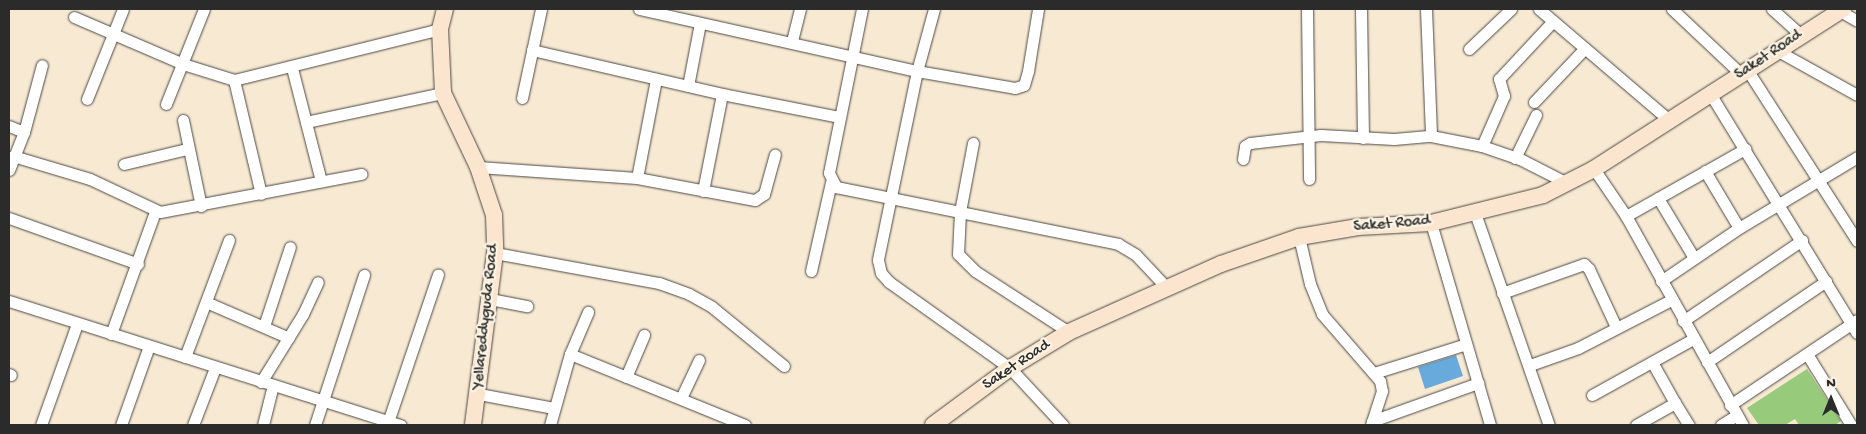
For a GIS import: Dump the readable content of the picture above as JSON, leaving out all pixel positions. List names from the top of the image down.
{
  "streets": {
    "street": ["Saket Road", "Yellareddyguda Road"]
  },
  "north": "top"
}
